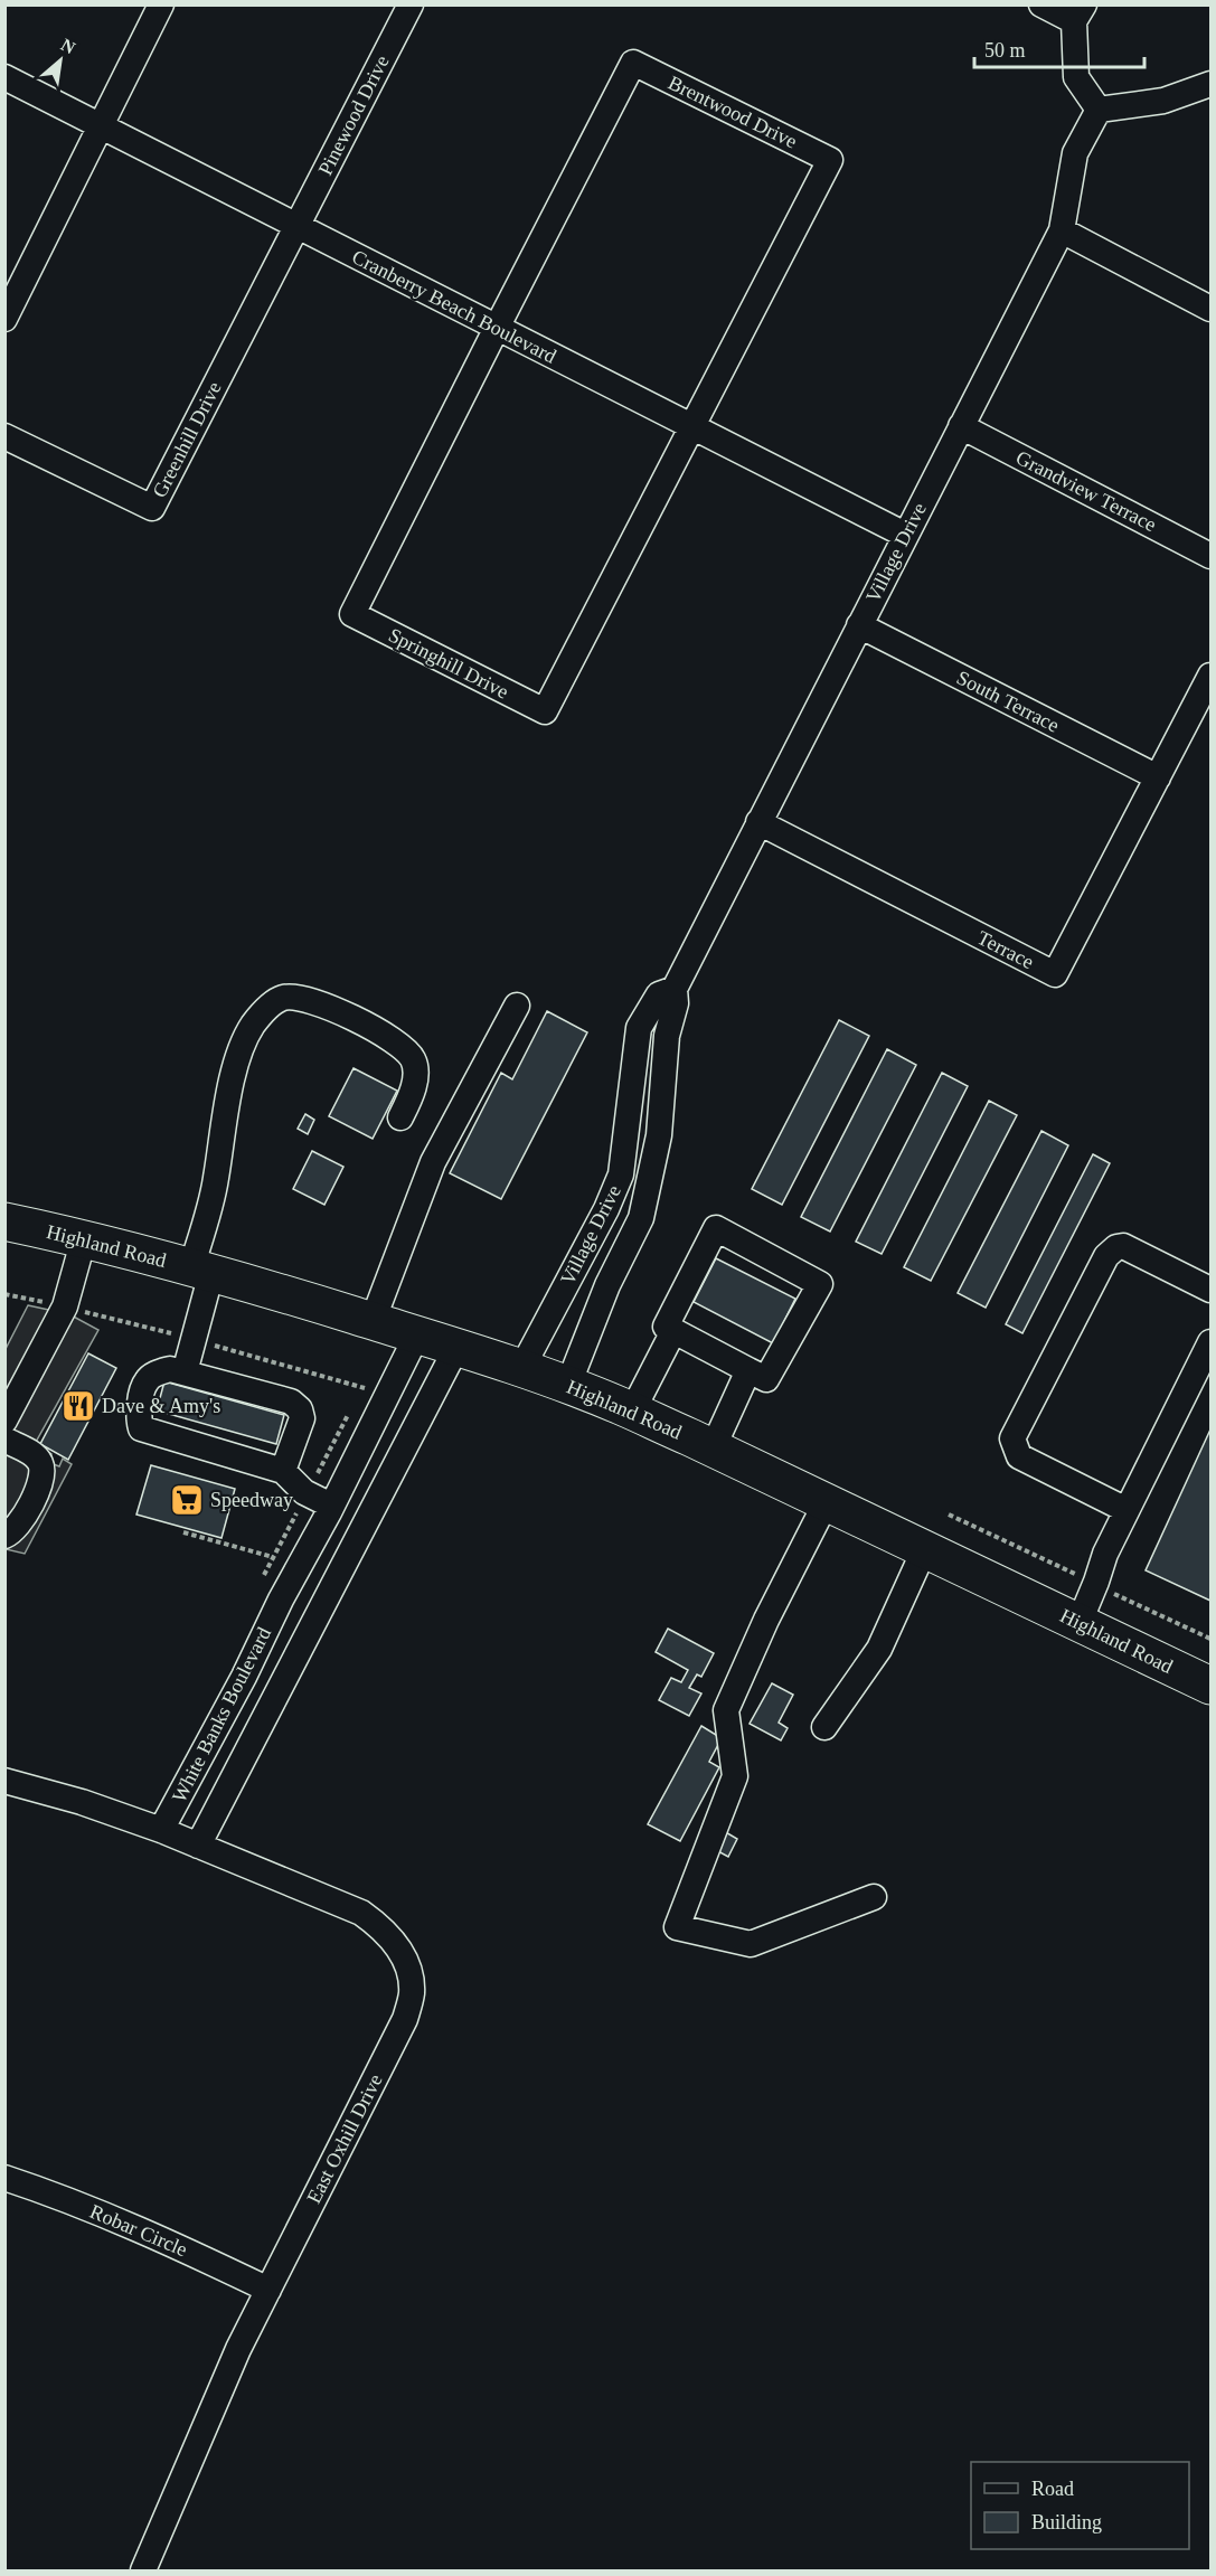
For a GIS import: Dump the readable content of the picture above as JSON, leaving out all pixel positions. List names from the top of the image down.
{
  "streets": {
    "highway": ["Highland Road"],
    "street": [
      "Brentwood Drive",
      "Pinewood Drive",
      "Cranberry Beach Boulevard",
      "Greenhill Drive",
      "Grandview Terrace",
      "Village Drive",
      "Springhill Drive",
      "South Terrace",
      "Terrace",
      "White Banks Boulevard",
      "East Oxhill Drive",
      "Robar Circle"
    ]
  },
  "crossings": [
    ["Brentwood Drive", "Cranberry Beach Boulevard"],
    ["Brentwood Drive", "Springhill Drive"],
    ["Pinewood Drive", "Cranberry Beach Boulevard"],
    ["Pinewood Drive", "Greenhill Drive"],
    ["Cranberry Beach Boulevard", "Greenhill Drive"],
    ["Cranberry Beach Boulevard", "Village Drive"],
    ["Cranberry Beach Boulevard", "Springhill Drive"],
    ["Grandview Terrace", "Village Drive"],
    ["Village Drive", "South Terrace"],
    ["Village Drive", "Terrace"],
    ["Village Drive", "Highland Road"],
    ["South Terrace", "Terrace"],
    ["Highland Road", "White Banks Boulevard"],
    ["White Banks Boulevard", "East Oxhill Drive"],
    ["East Oxhill Drive", "Robar Circle"]
  ],
  "places": {
    "restaurant": ["Dave & Amy's"],
    "supermarket": ["Speedway"]
  },
  "legend": ["Road", "Building"],
  "scale_bar": "50 m",
  "north": "top right"
}
